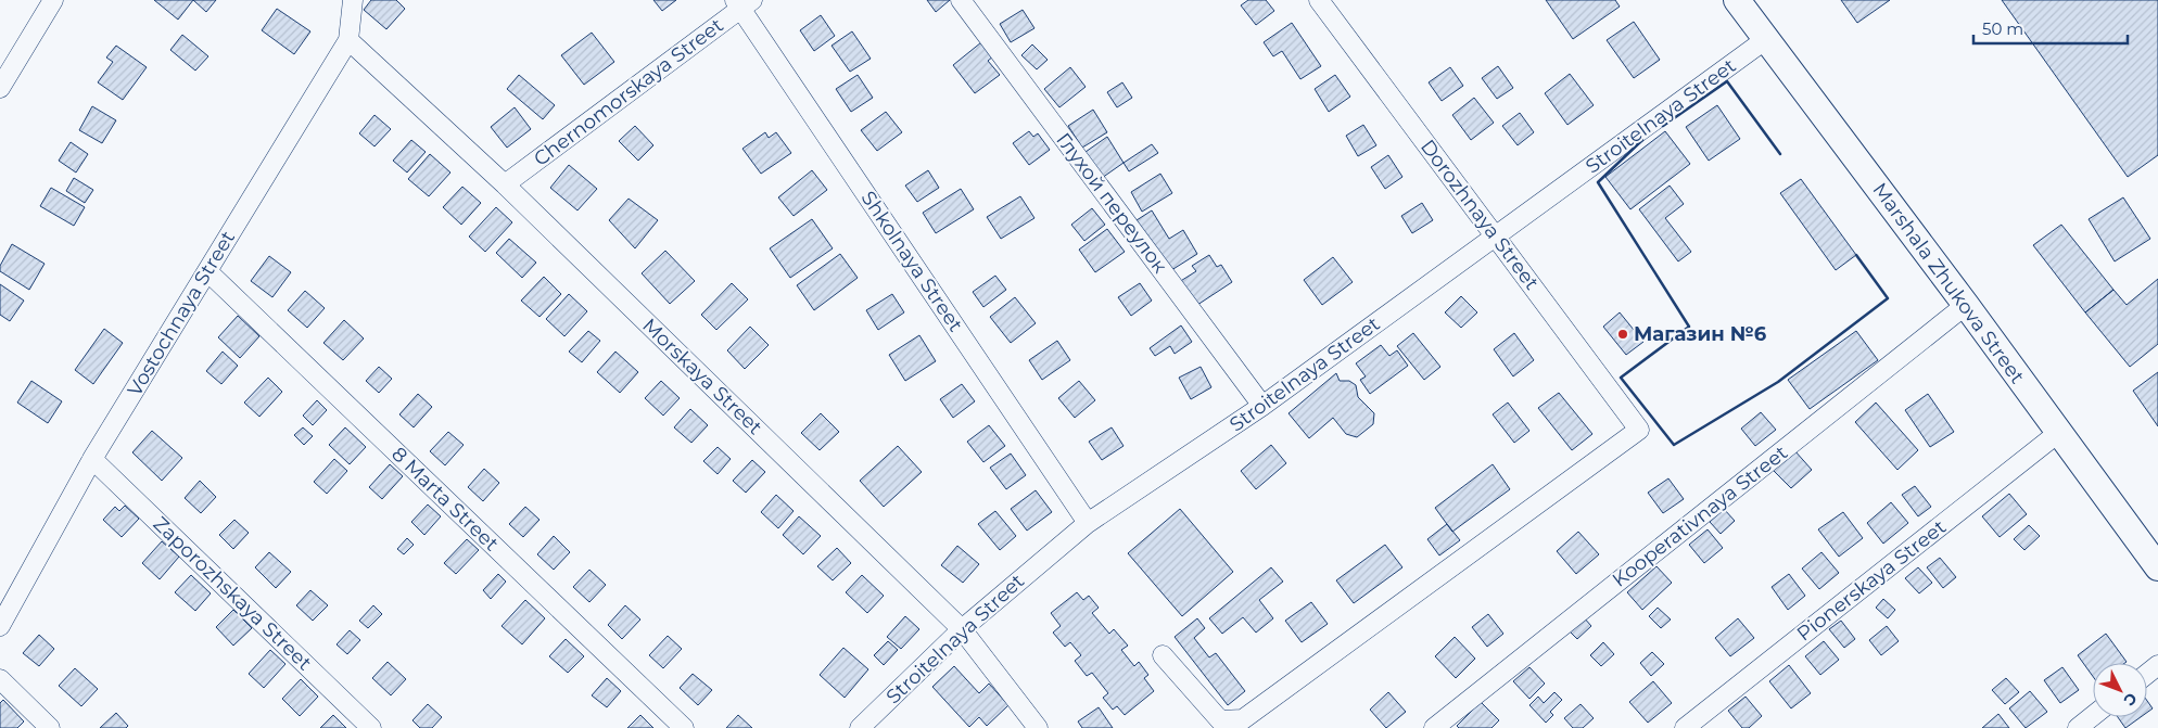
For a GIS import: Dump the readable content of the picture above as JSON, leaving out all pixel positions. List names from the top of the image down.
{
  "streets": {
    "main road": ["Marshala Zhukova Street"],
    "street": [
      "Chernomorskaya Street",
      "Stroitelnaya Street",
      "Глухой переулок",
      "Dorozhnaya Street",
      "Shkolnaya Street",
      "Vostochnaya Street",
      "Morskaya Street",
      "8 Marta Street",
      "Kooperativnaya Street",
      "Pionerskaya Street",
      "Zaporozhskaya Street"
    ]
  },
  "crossings": [
    ["Chernomorskaya Street", "Shkolnaya Street"],
    ["Chernomorskaya Street", "Morskaya Street"],
    ["Stroitelnaya Street", "Глухой переулок"],
    ["Stroitelnaya Street", "Dorozhnaya Street"],
    ["Stroitelnaya Street", "Shkolnaya Street"],
    ["Stroitelnaya Street", "Marshala Zhukova Street"],
    ["Stroitelnaya Street", "Morskaya Street"],
    ["Marshala Zhukova Street", "Kooperativnaya Street"],
    ["Marshala Zhukova Street", "Pionerskaya Street"],
    ["Vostochnaya Street", "Morskaya Street"],
    ["Vostochnaya Street", "8 Marta Street"],
    ["Vostochnaya Street", "Zaporozhskaya Street"]
  ],
  "places": ["Магазин №6"],
  "scale_bar": "50 m",
  "north": "bottom right"
}
